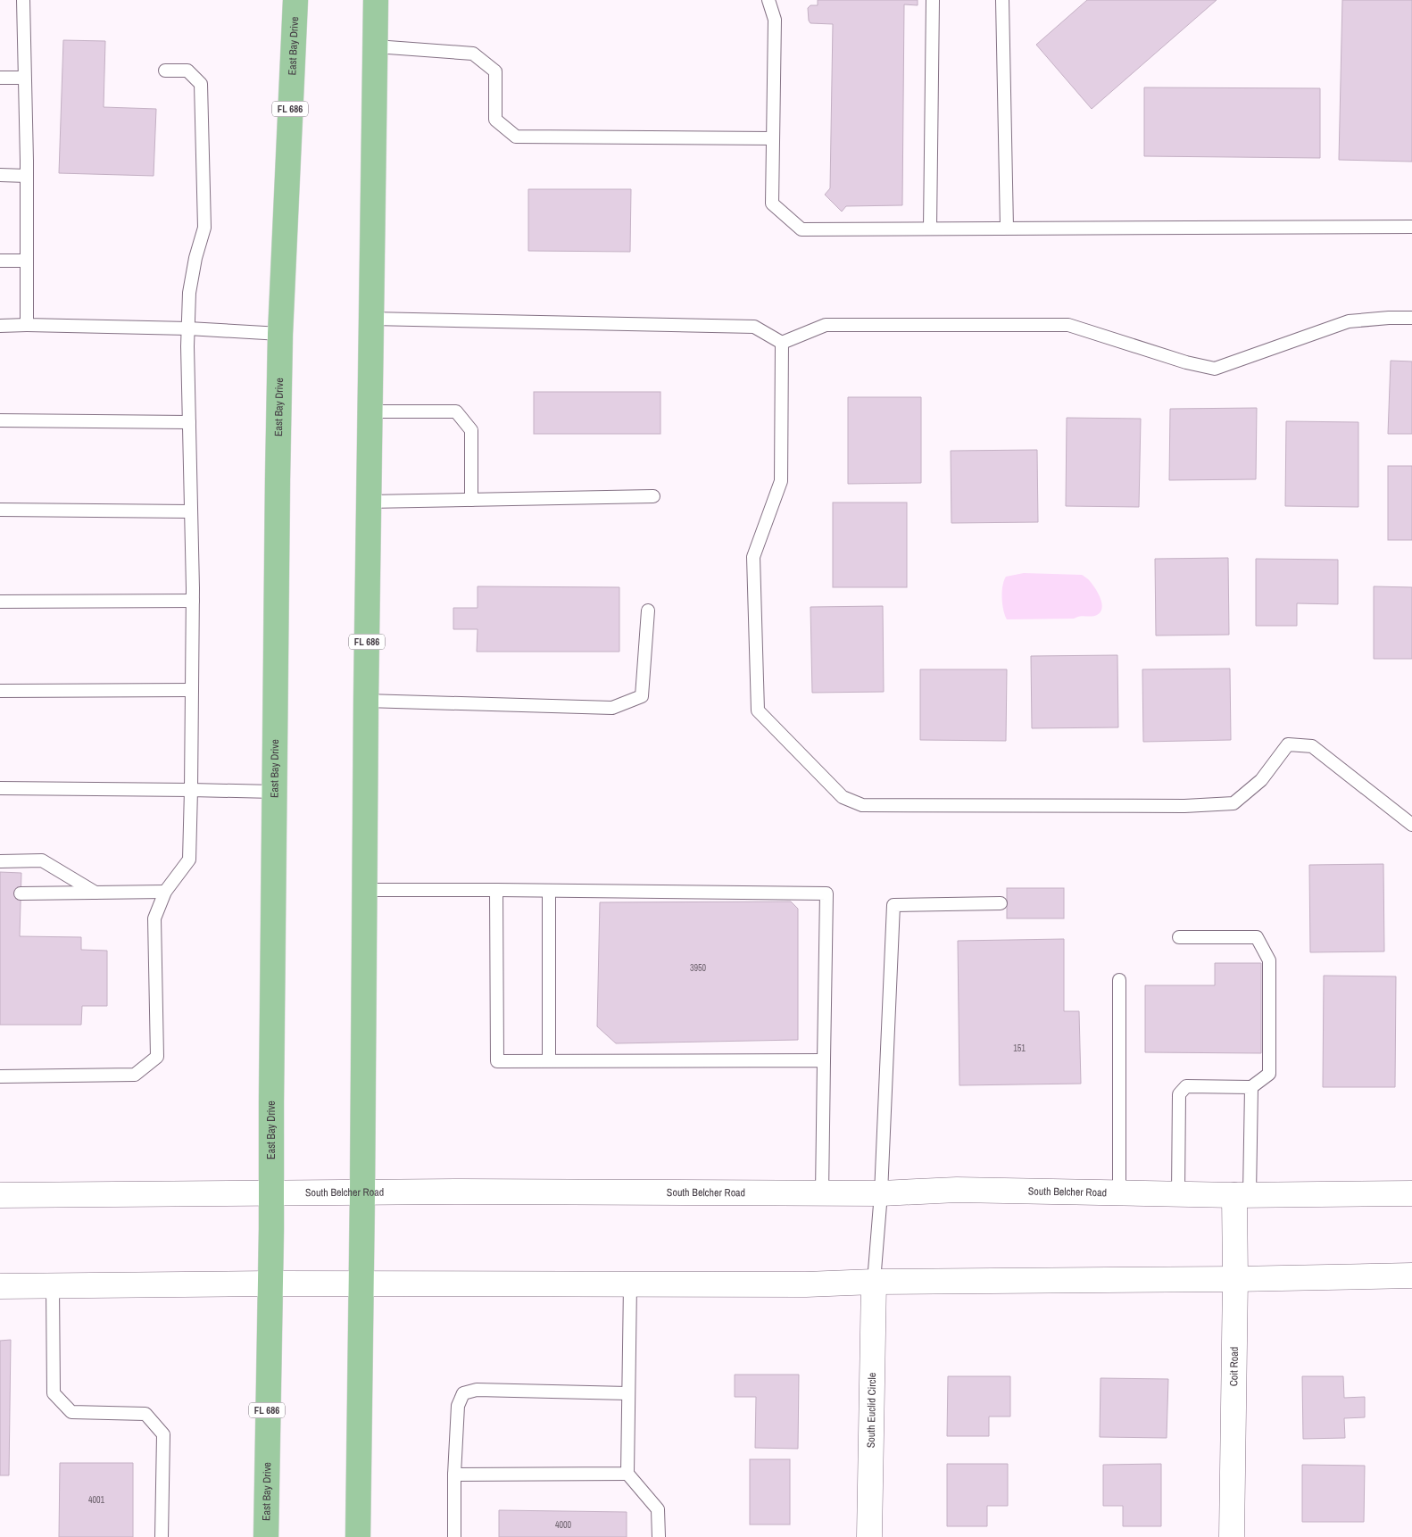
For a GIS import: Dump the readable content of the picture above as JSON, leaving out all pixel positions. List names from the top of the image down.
{
  "streets": {
    "main road": [
      "East Bay Drive",
      "FL 686",
      "South Belcher Road",
      "Coit Road",
      "South Euclid Circle"
    ]
  },
  "crossings": [
    ["East Bay Drive", "South Belcher Road"],
    ["FL 686", "South Belcher Road"],
    ["South Belcher Road", "Coit Road"]
  ],
  "house_numbers": [
    "3950",
    "151",
    "4001",
    "4000"
  ]
}
